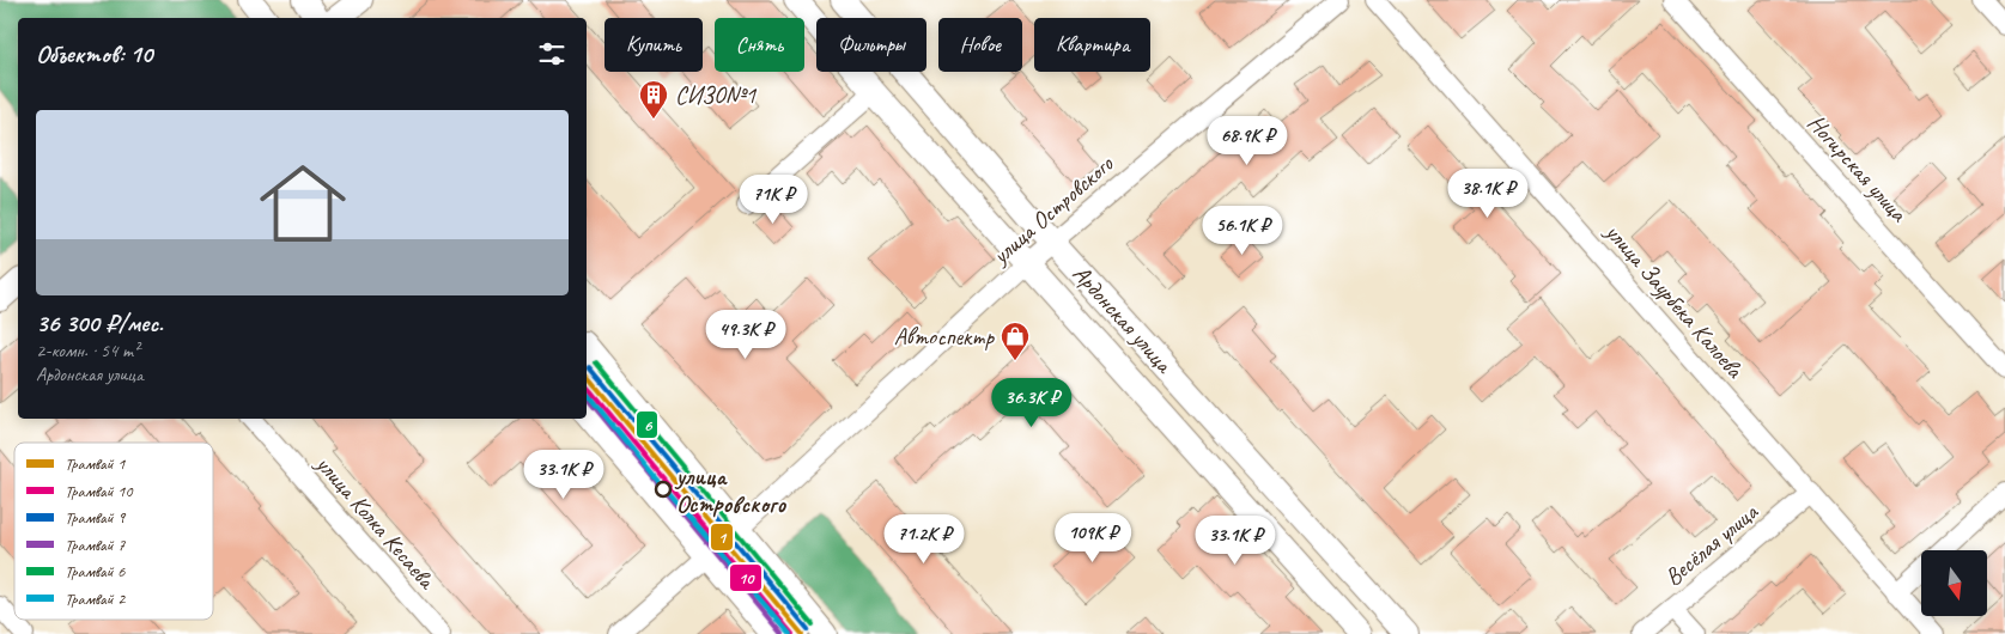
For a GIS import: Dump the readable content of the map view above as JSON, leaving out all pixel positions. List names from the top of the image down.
{
  "streets": {
    "main road": ["Ардонская улица"],
    "street": [
      "Ногирская улица",
      "улица Островского",
      "улица Заурбека Калоева",
      "улица Колка Кесаева",
      "Весёлая улица"
    ]
  },
  "crossings": [
    ["улица Островского", "Ардонская улица"],
    ["улица Заурбека Калоева", "Весёлая улица"]
  ],
  "places": {
    "building": ["СИЗО№1"],
    "shop": ["Автоспектр"],
    "other": ["улица Островского"]
  },
  "lines": [
    "tram line 6",
    "tram line 9",
    "tram line 1",
    "tram line 10",
    "tram line 2",
    "tram line 7"
  ],
  "legend": [
    "Трамвай 1",
    "Трамвай 10",
    "Трамвай 9",
    "Трамвай 7",
    "Трамвай 6",
    "Трамвай 2"
  ],
  "north": "bottom",
  "page": {
    "chip": [
      "Купить",
      "Снять",
      "Фильтры",
      "Новое",
      "Квартира"
    ],
    "heading": "Объектов: 10",
    "list": [
      {
        "name": "36 300 ₽/мес.",
        "note": "2-комн. · 54 m² · Ардонская улица"
      }
    ],
    "price": [
      "68.9K ₽",
      "38.1K ₽",
      "71K ₽",
      "56.1K ₽",
      "49.3K ₽",
      "36.3K ₽",
      "33.1K ₽",
      "109K ₽",
      "71.2K ₽",
      "33.1K ₽"
    ]
  }
}
